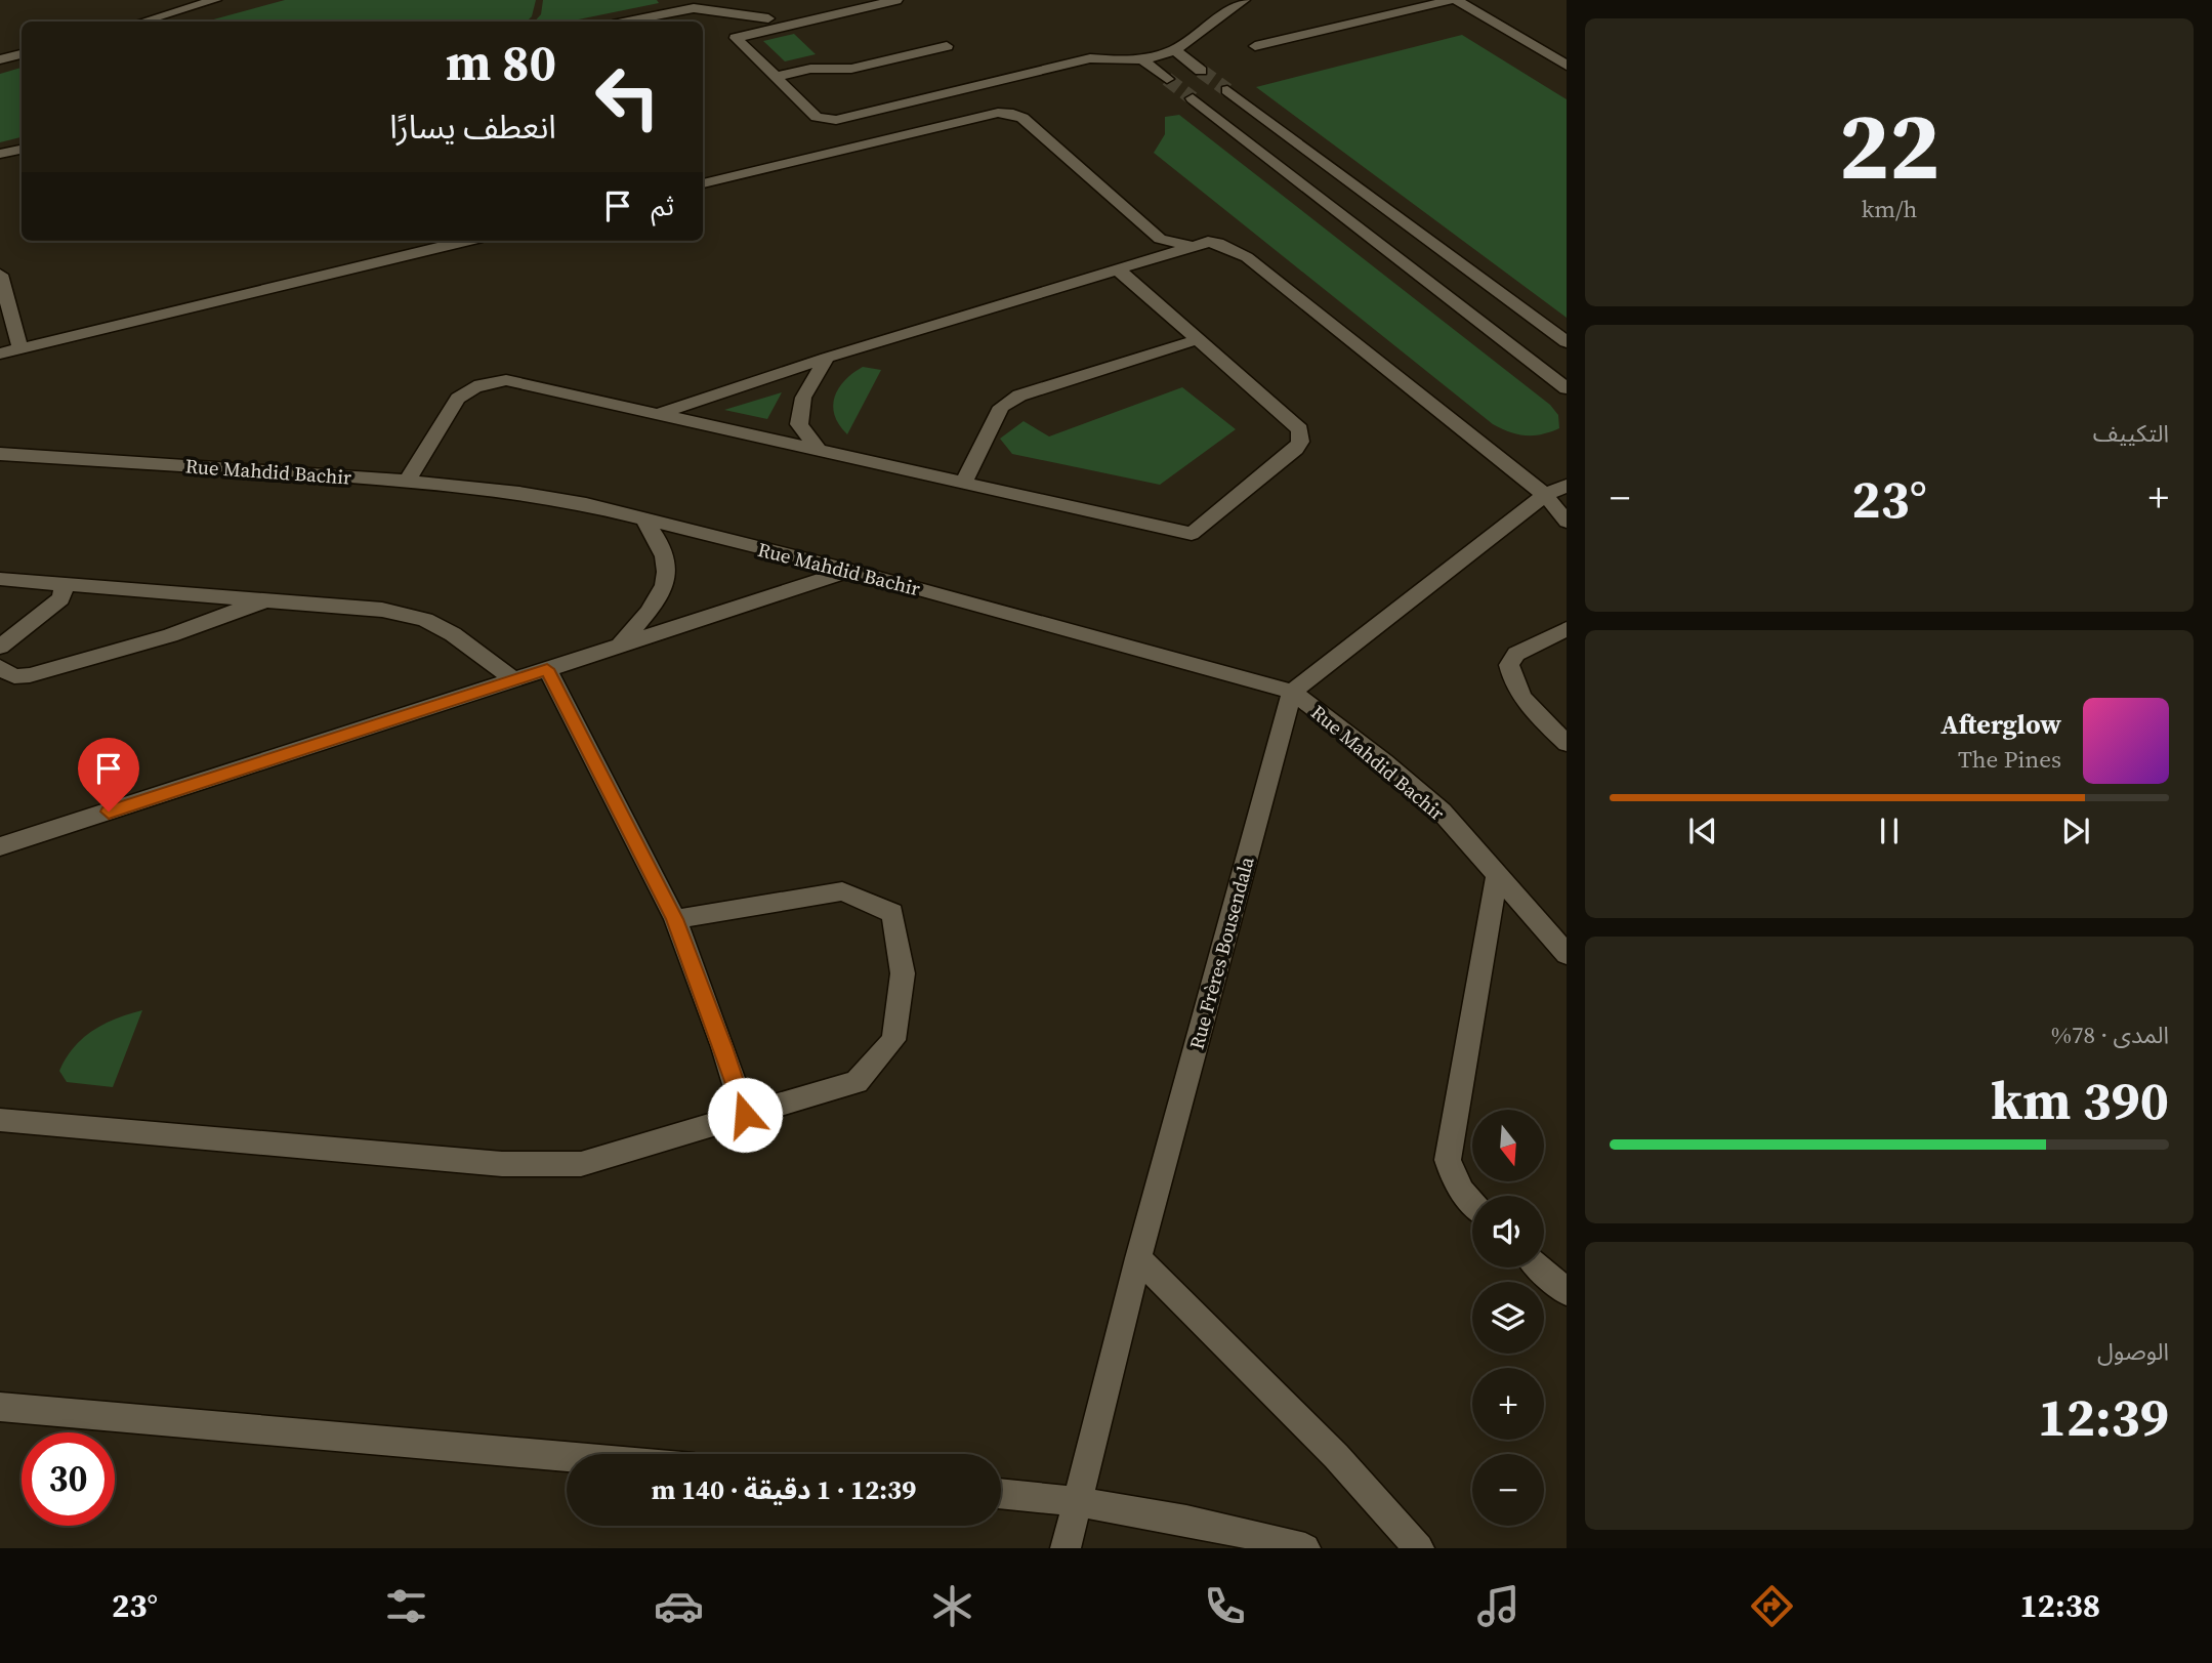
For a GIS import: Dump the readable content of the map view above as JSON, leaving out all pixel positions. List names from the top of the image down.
{
  "streets": {
    "street": ["Rue Mahdid Bachir", "Rue Frères Bousendala"]
  },
  "crossings": [
    ["Rue Mahdid Bachir", "Rue Frères Bousendala"]
  ],
  "north": "bottom",
  "page": {
    "tile": [
      ["22", "km/h"],
      "التكييف",
      ["المدى · 78%", "390 km"],
      ["الوصول", "12:39"]
    ],
    "turn": ["80 m", "انعطف يسارًا"],
    "then": "ثم",
    "heat": ["−", "23°", "+"],
    "song": ["Afterglow", "The Pines"],
    "map_buttons": ["+", "−"],
    "limit": "30",
    "trip": "12:39 · 1 دقيقة · 140 m",
    "tabs": ["12:38", "23°"]
  }
}
